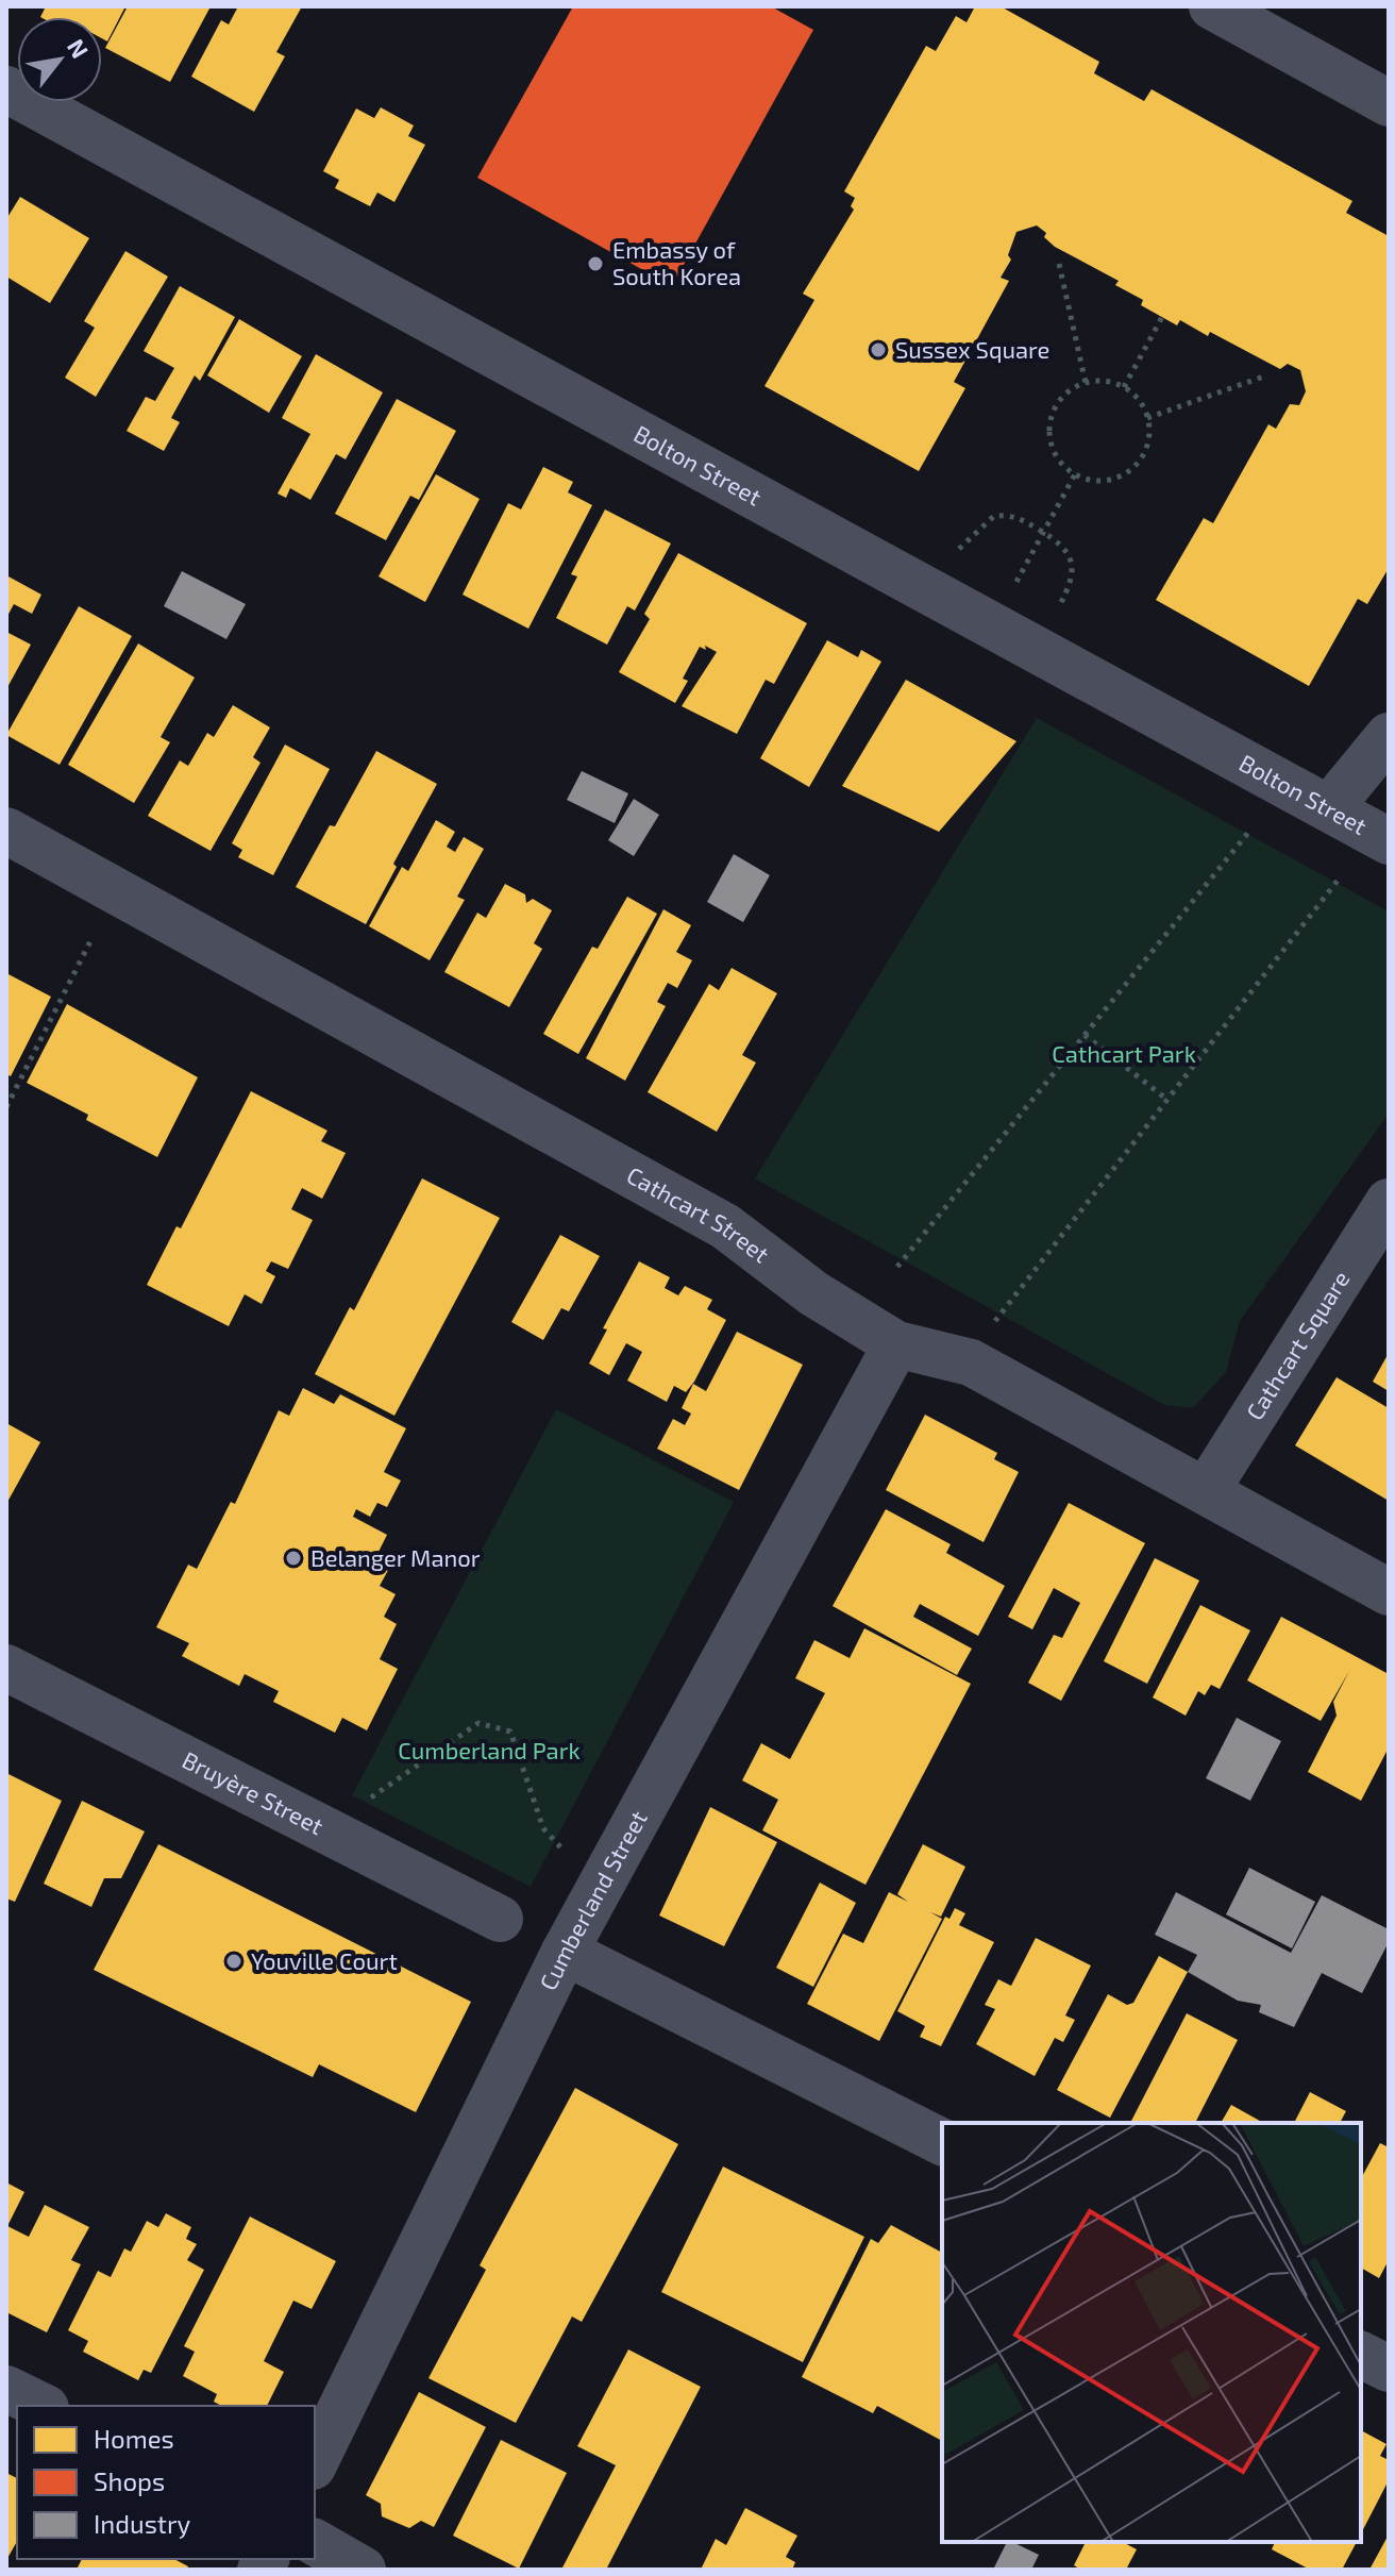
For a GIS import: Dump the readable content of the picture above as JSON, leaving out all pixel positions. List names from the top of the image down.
{
  "streets": {
    "street": [
      "Bolton Street",
      "Cathcart Street",
      "Cathcart Square",
      "Bruyère Street",
      "Cumberland Street"
    ]
  },
  "crossings": [
    ["Cathcart Street", "Cathcart Square"],
    ["Cathcart Street", "Cumberland Street"]
  ],
  "parks": ["Cathcart Park", "Cumberland Park"],
  "places": [
    "Embassy of South Korea",
    "Sussex Square",
    "Belanger Manor",
    "Youville Court"
  ],
  "legend": ["Homes", "Shops", "Industry"],
  "north": "top right"
}
